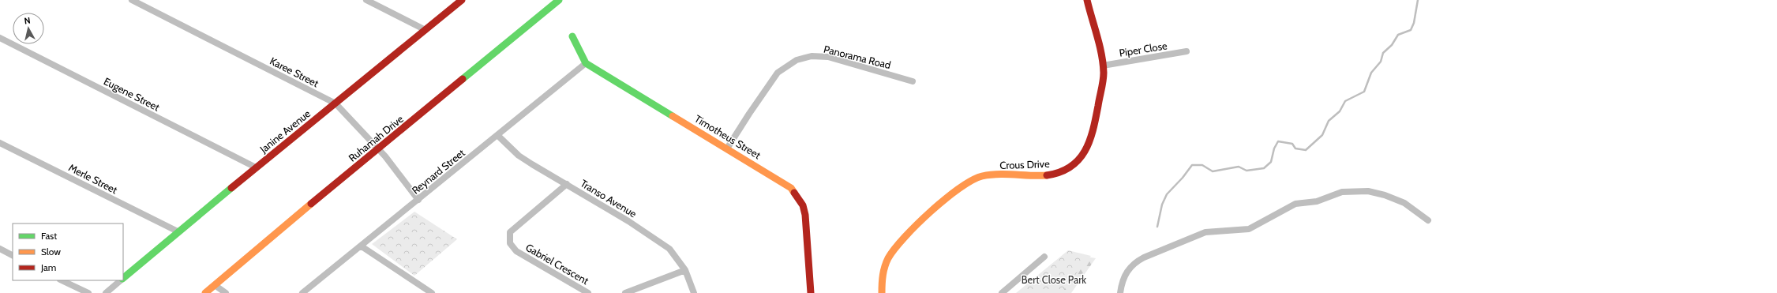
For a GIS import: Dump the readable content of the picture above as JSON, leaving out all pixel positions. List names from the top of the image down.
{
  "streets": {
    "street": [
      "Piper Close",
      "Panorama Road",
      "Karee Street",
      "Eugene Street",
      "Janine Avenue",
      "Timotheus Street",
      "Ruhamah Drive",
      "Crous Drive",
      "Reynard Street",
      "Merle Street",
      "Transo Avenue",
      "Gabriel Crescent"
    ]
  },
  "crossings": [
    ["Piper Close", "Crous Drive"],
    ["Panorama Road", "Timotheus Street"],
    ["Karee Street", "Janine Avenue"],
    ["Karee Street", "Ruhamah Drive"],
    ["Karee Street", "Reynard Street"],
    ["Eugene Street", "Janine Avenue"],
    ["Janine Avenue", "Merle Street"],
    ["Timotheus Street", "Reynard Street"],
    ["Reynard Street", "Transo Avenue"],
    ["Transo Avenue", "Gabriel Crescent"]
  ],
  "parks": ["Bert Close Park"],
  "legend": ["Fast", "Slow", "Jam"],
  "north": "top"
}
